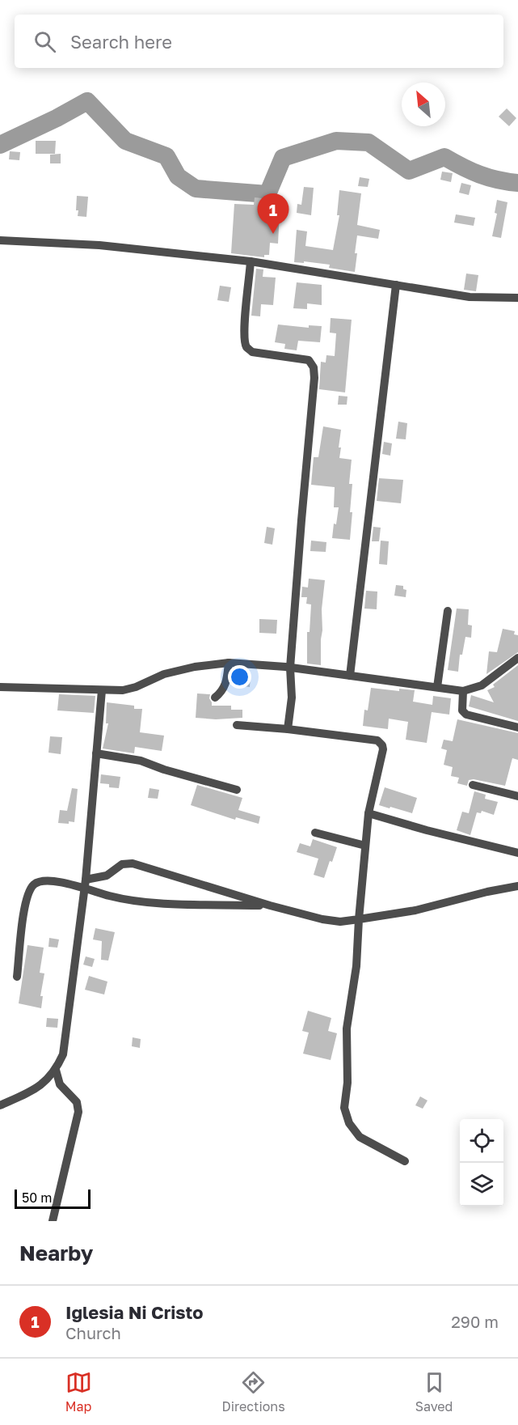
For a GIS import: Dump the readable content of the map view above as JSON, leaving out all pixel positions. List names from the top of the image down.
{
  "scale_bar": "50 m",
  "north": "top left",
  "page": {
    "search": "Search here",
    "pins": "1",
    "scale": "50 m",
    "heading": "Nearby",
    "list": [
      {
        "mark": "1",
        "name": "Iglesia Ni Cristo",
        "note": "Church",
        "value": "290 m"
      }
    ],
    "nav": ["Map", "Directions", "Saved"]
  }
}
